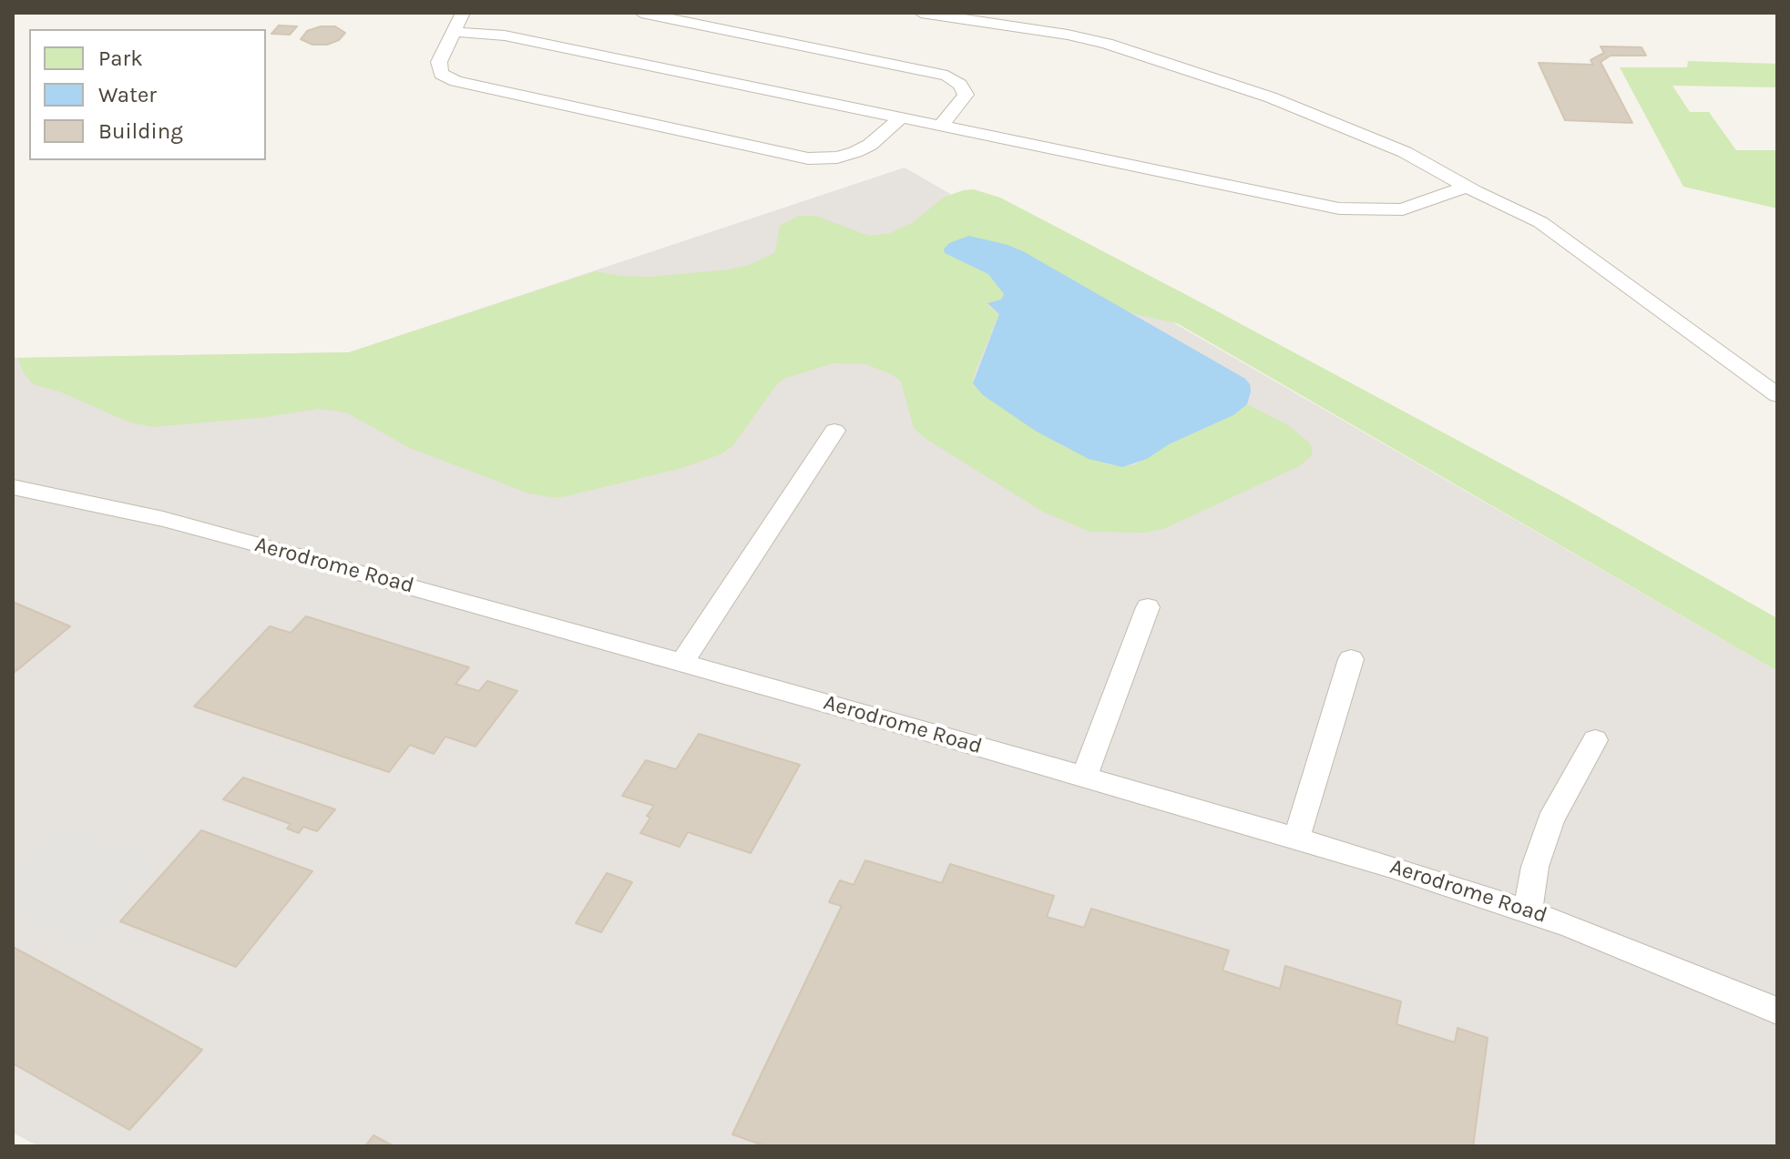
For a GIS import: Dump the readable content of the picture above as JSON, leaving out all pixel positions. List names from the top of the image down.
{
  "streets": {
    "lane": ["Aerodrome Road"]
  },
  "legend": ["Park", "Water", "Building"]
}
